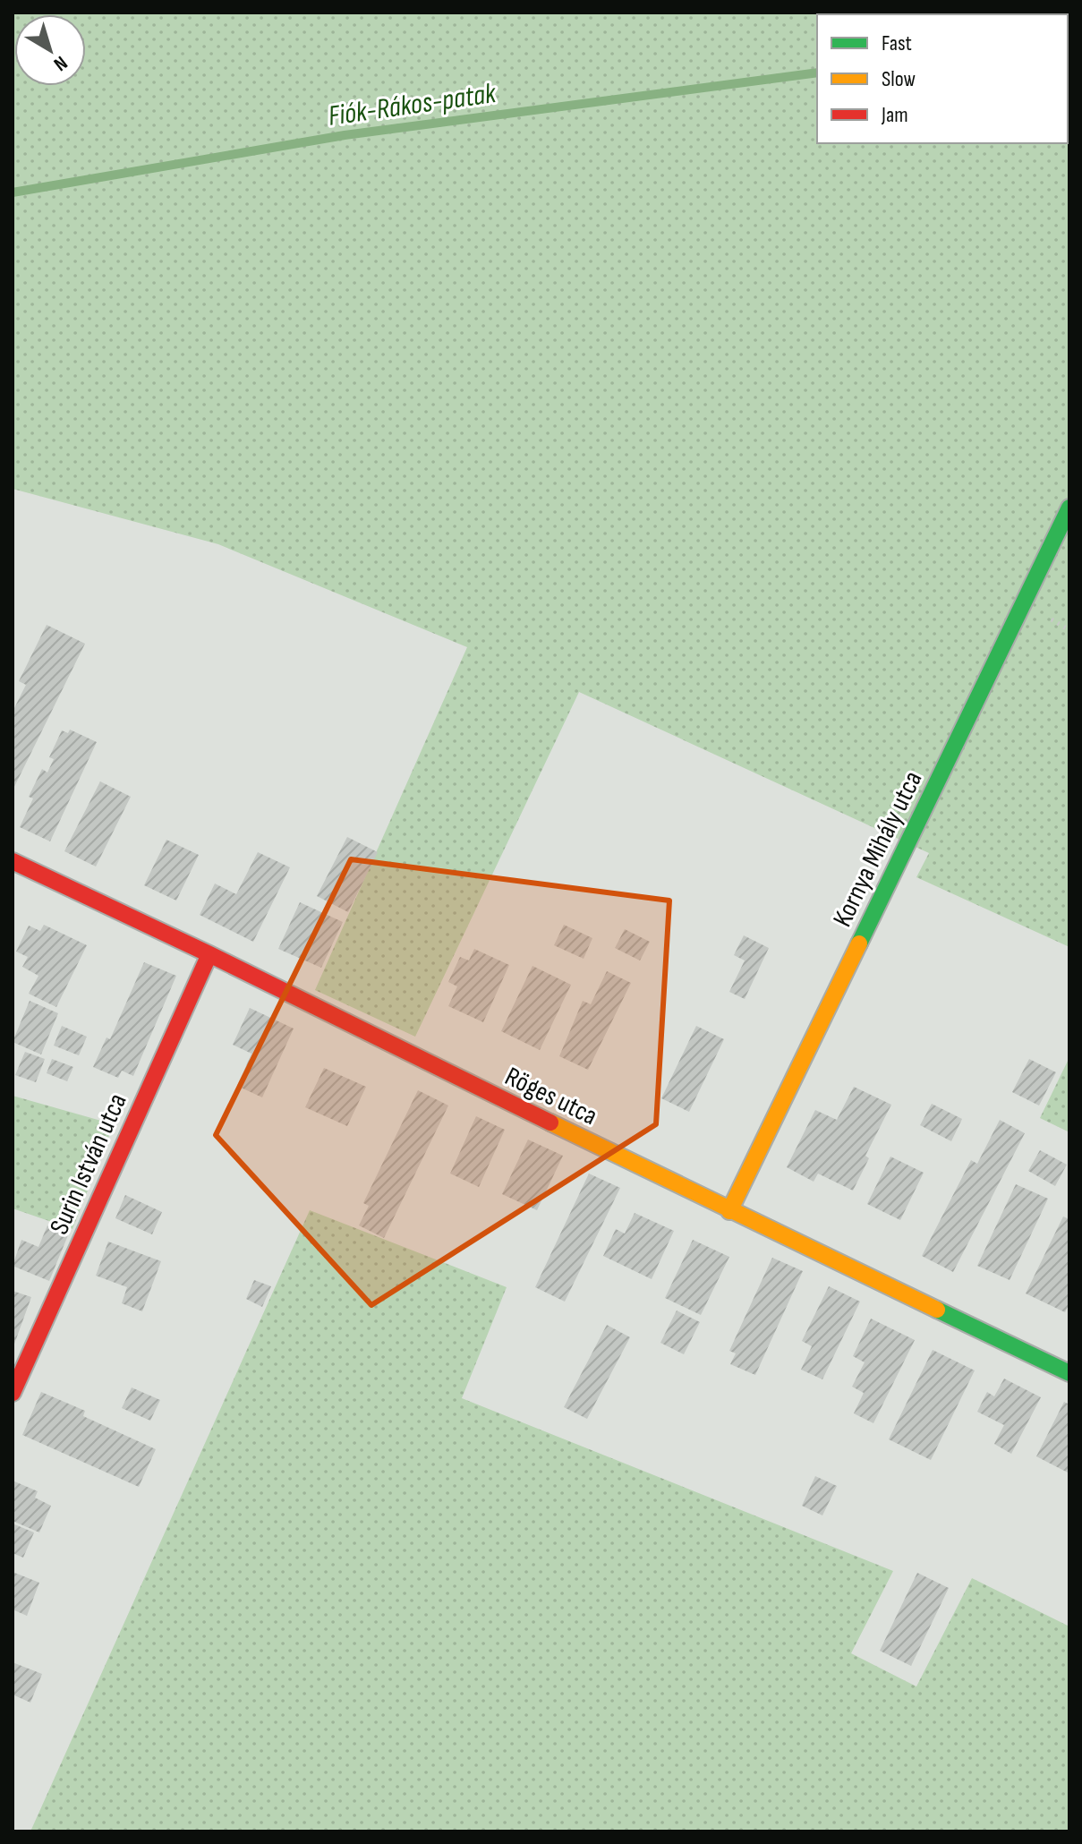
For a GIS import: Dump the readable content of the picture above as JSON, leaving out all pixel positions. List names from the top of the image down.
{
  "streets": {
    "street": ["Kornya Mihály utca", "Röges utca", "Surin István utca"]
  },
  "crossings": [
    ["Kornya Mihály utca", "Röges utca"],
    ["Röges utca", "Surin István utca"]
  ],
  "water": ["Fiók-Rákos-patak"],
  "legend": ["Fast", "Slow", "Jam"],
  "north": "bottom right"
}
